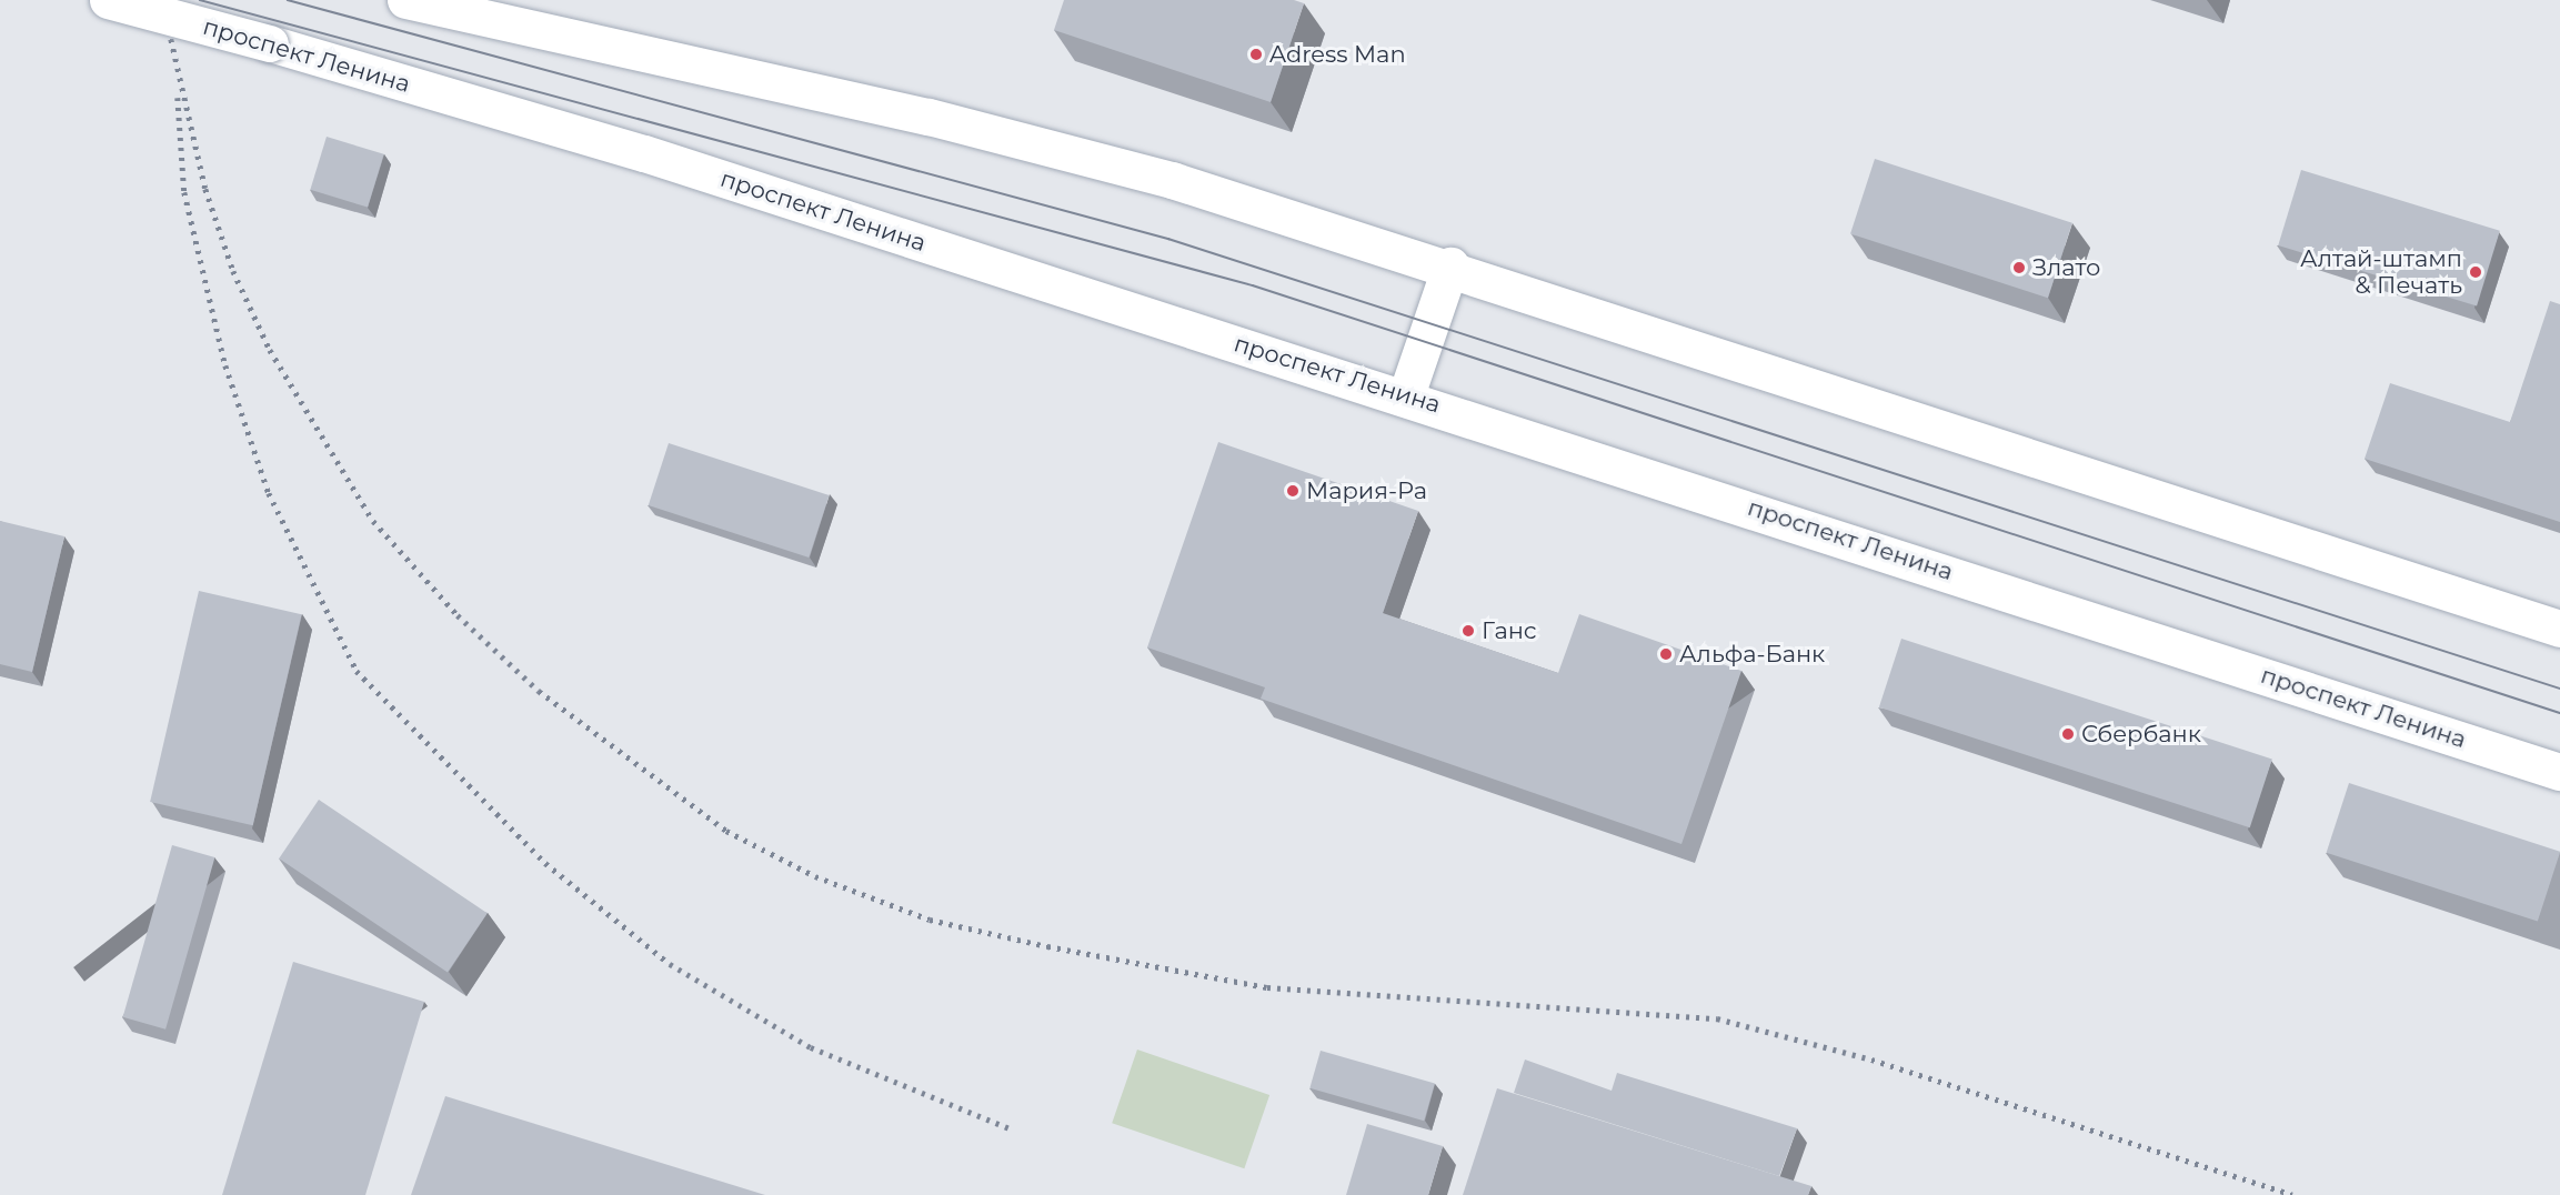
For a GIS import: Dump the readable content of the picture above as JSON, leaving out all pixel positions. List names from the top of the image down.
{
  "streets": {
    "main road": ["проспект Ленина"]
  },
  "places": [
    "Adress Man",
    "Злато",
    "Алтай-штамп & Печать",
    "Мария-Ра",
    "Ганс",
    "Альфа-Банк",
    "Сбербанк"
  ]
}
